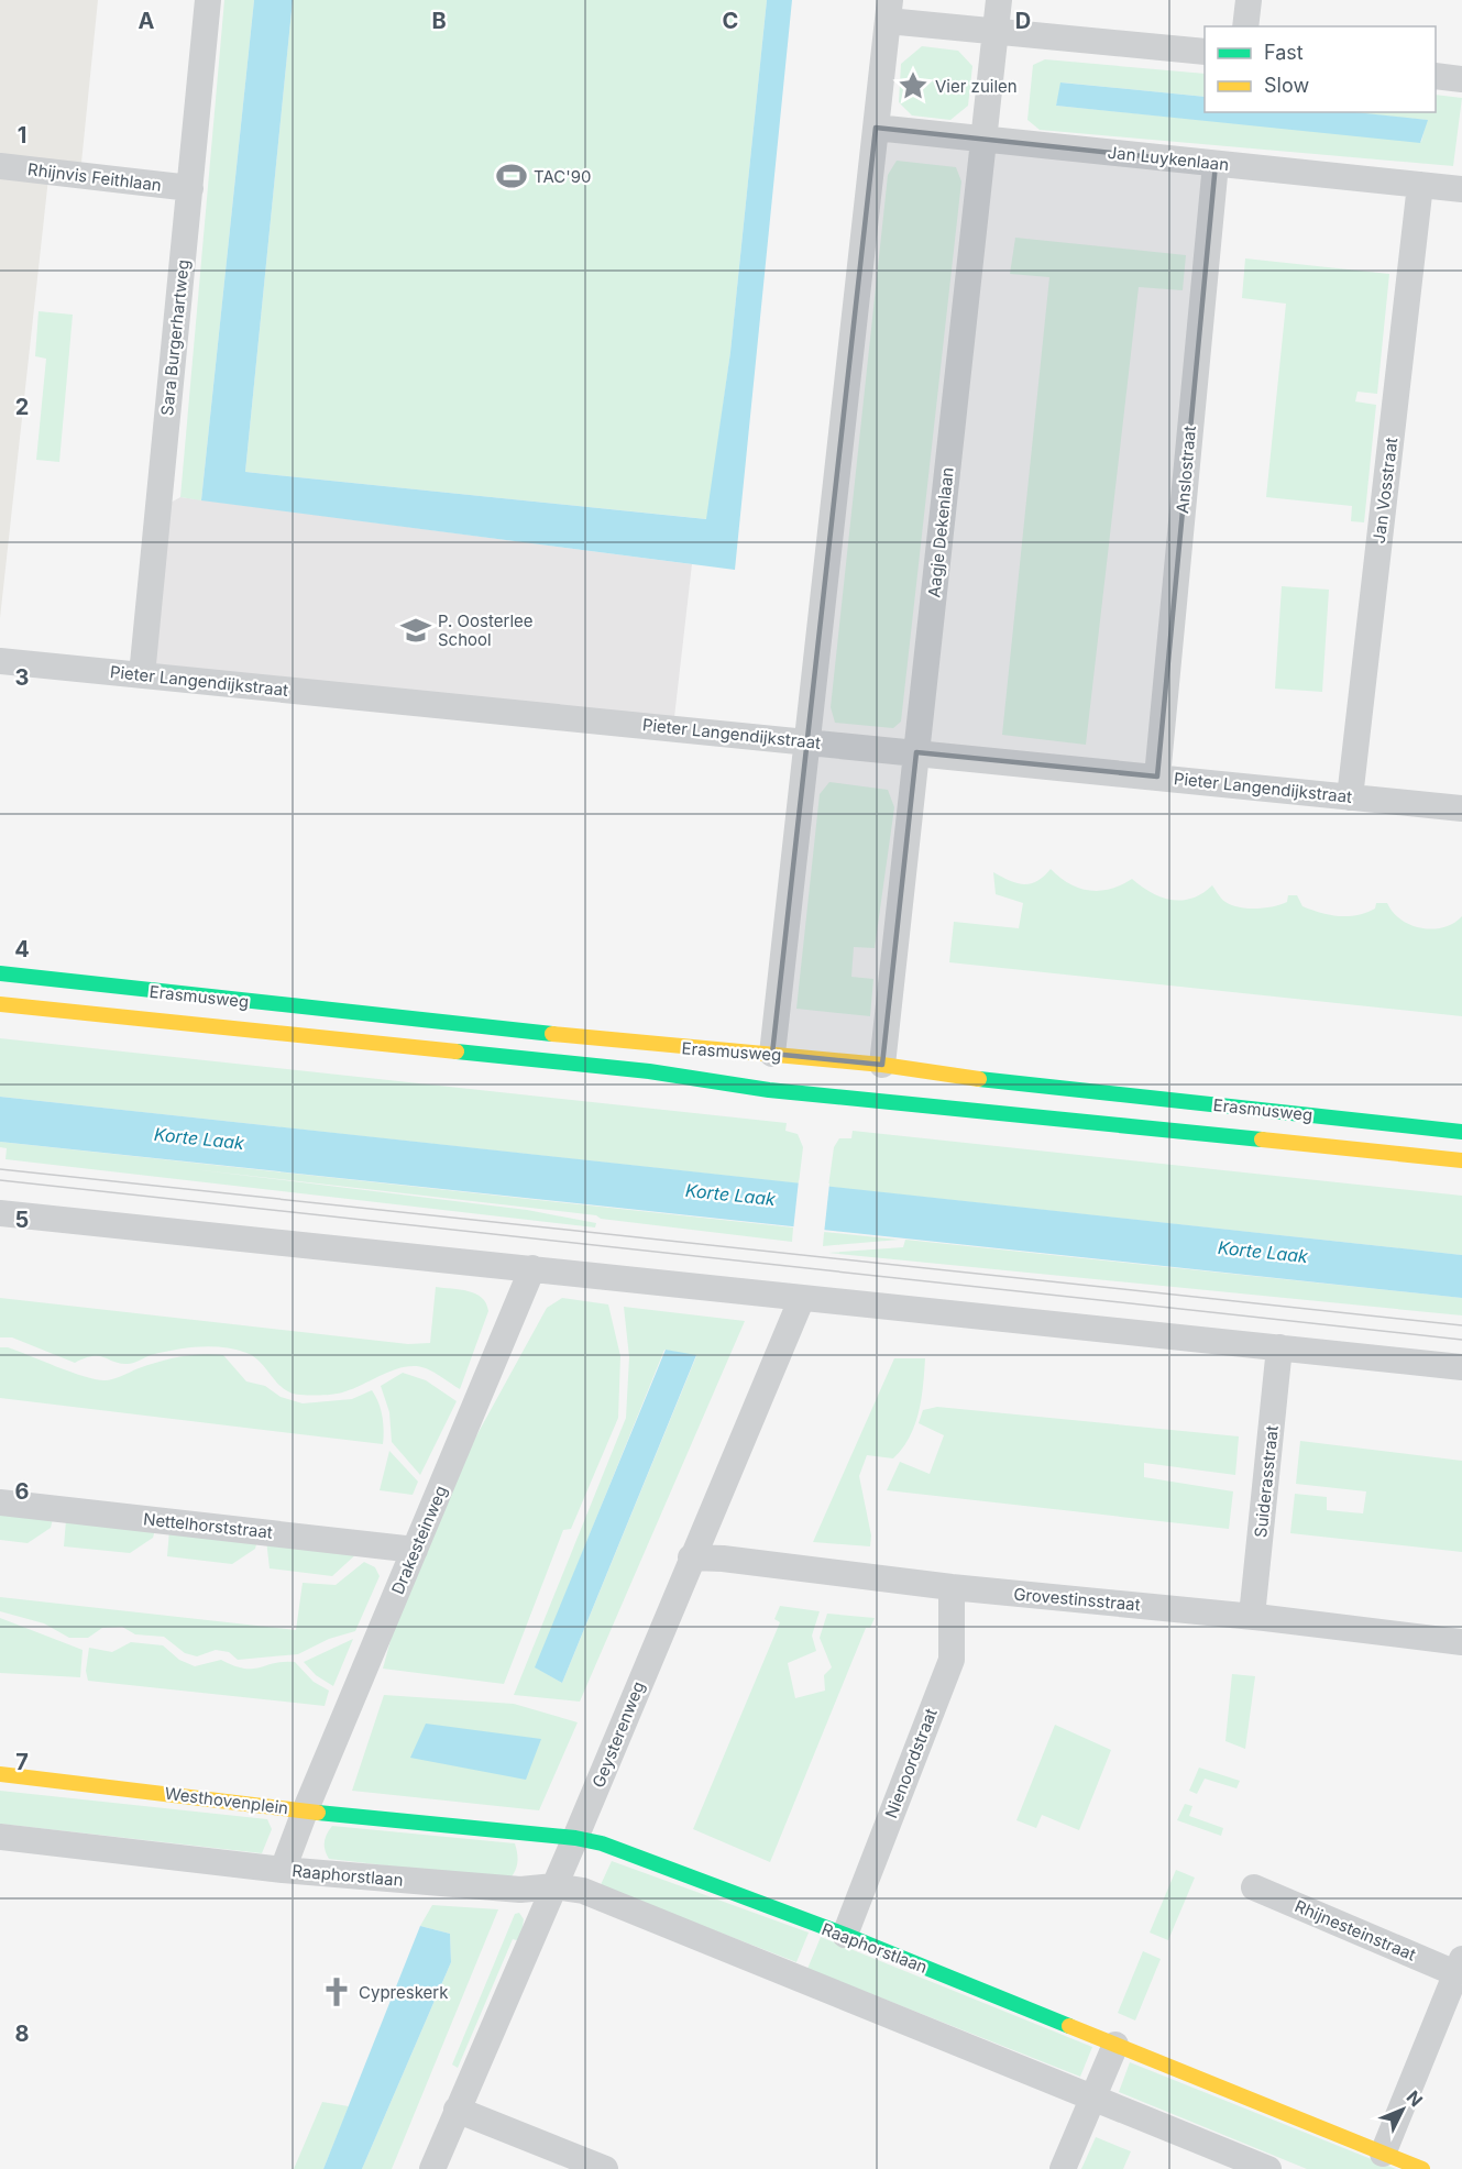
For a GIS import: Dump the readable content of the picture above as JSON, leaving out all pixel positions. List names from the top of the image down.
{
  "streets": {
    "main road": ["Erasmusweg", "Westhovenplein", "Raaphorstlaan"],
    "street": [
      "Jan Luykenlaan",
      "Rhijnvis Feithlaan",
      "Sara Burgerhartweg",
      "Anslostraat",
      "Jan Vosstraat",
      "Aagje Dekenlaan",
      "Pieter Langendijkstraat",
      "Suiderasstraat",
      "Nettelhorststraat",
      "Drakesteinweg",
      "Grovestinsstraat",
      "Geysterenweg",
      "Nienoordstraat",
      "Rhijnesteinstraat"
    ]
  },
  "crossings": [
    ["Jan Luykenlaan", "Anslostraat"],
    ["Jan Luykenlaan", "Jan Vosstraat"],
    ["Jan Luykenlaan", "Aagje Dekenlaan"],
    ["Rhijnvis Feithlaan", "Sara Burgerhartweg"],
    ["Sara Burgerhartweg", "Pieter Langendijkstraat"],
    ["Anslostraat", "Pieter Langendijkstraat"],
    ["Jan Vosstraat", "Pieter Langendijkstraat"],
    ["Aagje Dekenlaan", "Pieter Langendijkstraat"],
    ["Aagje Dekenlaan", "Erasmusweg"],
    ["Suiderasstraat", "Grovestinsstraat"],
    ["Nettelhorststraat", "Drakesteinweg"],
    ["Drakesteinweg", "Westhovenplein"],
    ["Drakesteinweg", "Raaphorstlaan"],
    ["Grovestinsstraat", "Geysterenweg"],
    ["Grovestinsstraat", "Nienoordstraat"],
    ["Geysterenweg", "Raaphorstlaan"],
    ["Nienoordstraat", "Raaphorstlaan"],
    ["Westhovenplein", "Raaphorstlaan"]
  ],
  "water": ["Korte Laak"],
  "places": {
    "place": ["Vier zuilen"],
    "sports": ["TAC'90"],
    "school or university": ["P. Oosterlee School"],
    "church": ["Cypreskerk"]
  },
  "legend": ["Fast", "Slow"],
  "north": "top right",
  "grid": {
    "columns": [
      "A",
      "B",
      "C",
      "D"
    ],
    "rows": [
      "1",
      "2",
      "3",
      "4",
      "5",
      "6",
      "7",
      "8"
    ]
  }
}
